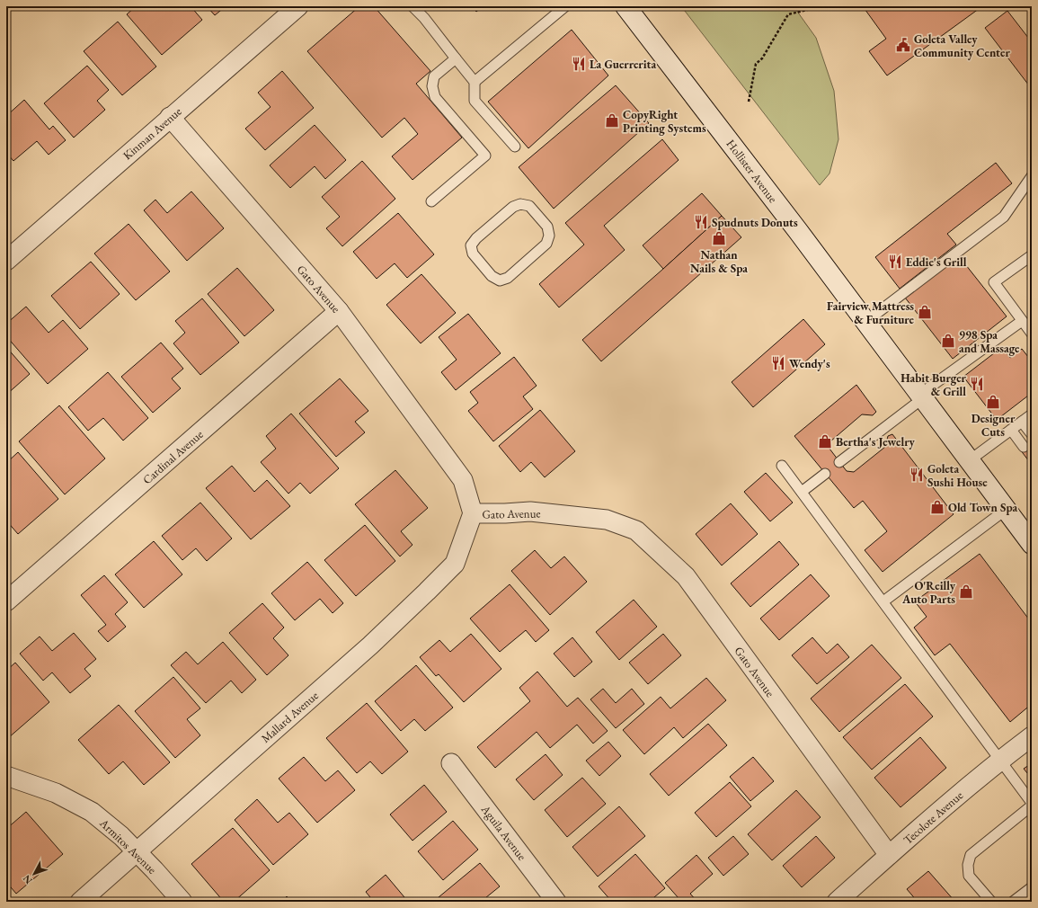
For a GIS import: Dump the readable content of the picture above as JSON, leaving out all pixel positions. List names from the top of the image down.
{
  "streets": {
    "main road": ["Hollister Avenue"],
    "street": [
      "Kinman Avenue",
      "Gato Avenue",
      "Cardinal Avenue",
      "Mallard Avenue",
      "Tecolote Avenue",
      "Aguila Avenue",
      "Armitos Avenue"
    ]
  },
  "crossings": [
    ["Kinman Avenue", "Gato Avenue"],
    ["Gato Avenue", "Cardinal Avenue"],
    ["Gato Avenue", "Mallard Avenue"],
    ["Gato Avenue", "Tecolote Avenue"],
    ["Mallard Avenue", "Armitos Avenue"]
  ],
  "places": {
    "public building": ["Goleta Valley Community Center"],
    "restaurant": [
      "La Guerrerita",
      "Spudnuts Donuts",
      "Eddie's Grill",
      "Wendy's",
      "Habit Burger & Grill",
      "Goleta Sushi House"
    ],
    "shop": [
      "CopyRight Printing Systems",
      "Nathan Nails & Spa",
      "Fairview Mattress & Furniture",
      "998 Spa and Massage",
      "Designer Cuts",
      "Bertha's Jewelry",
      "Old Town Spa",
      "O'Reilly Auto Parts"
    ]
  },
  "north": "bottom left"
}
